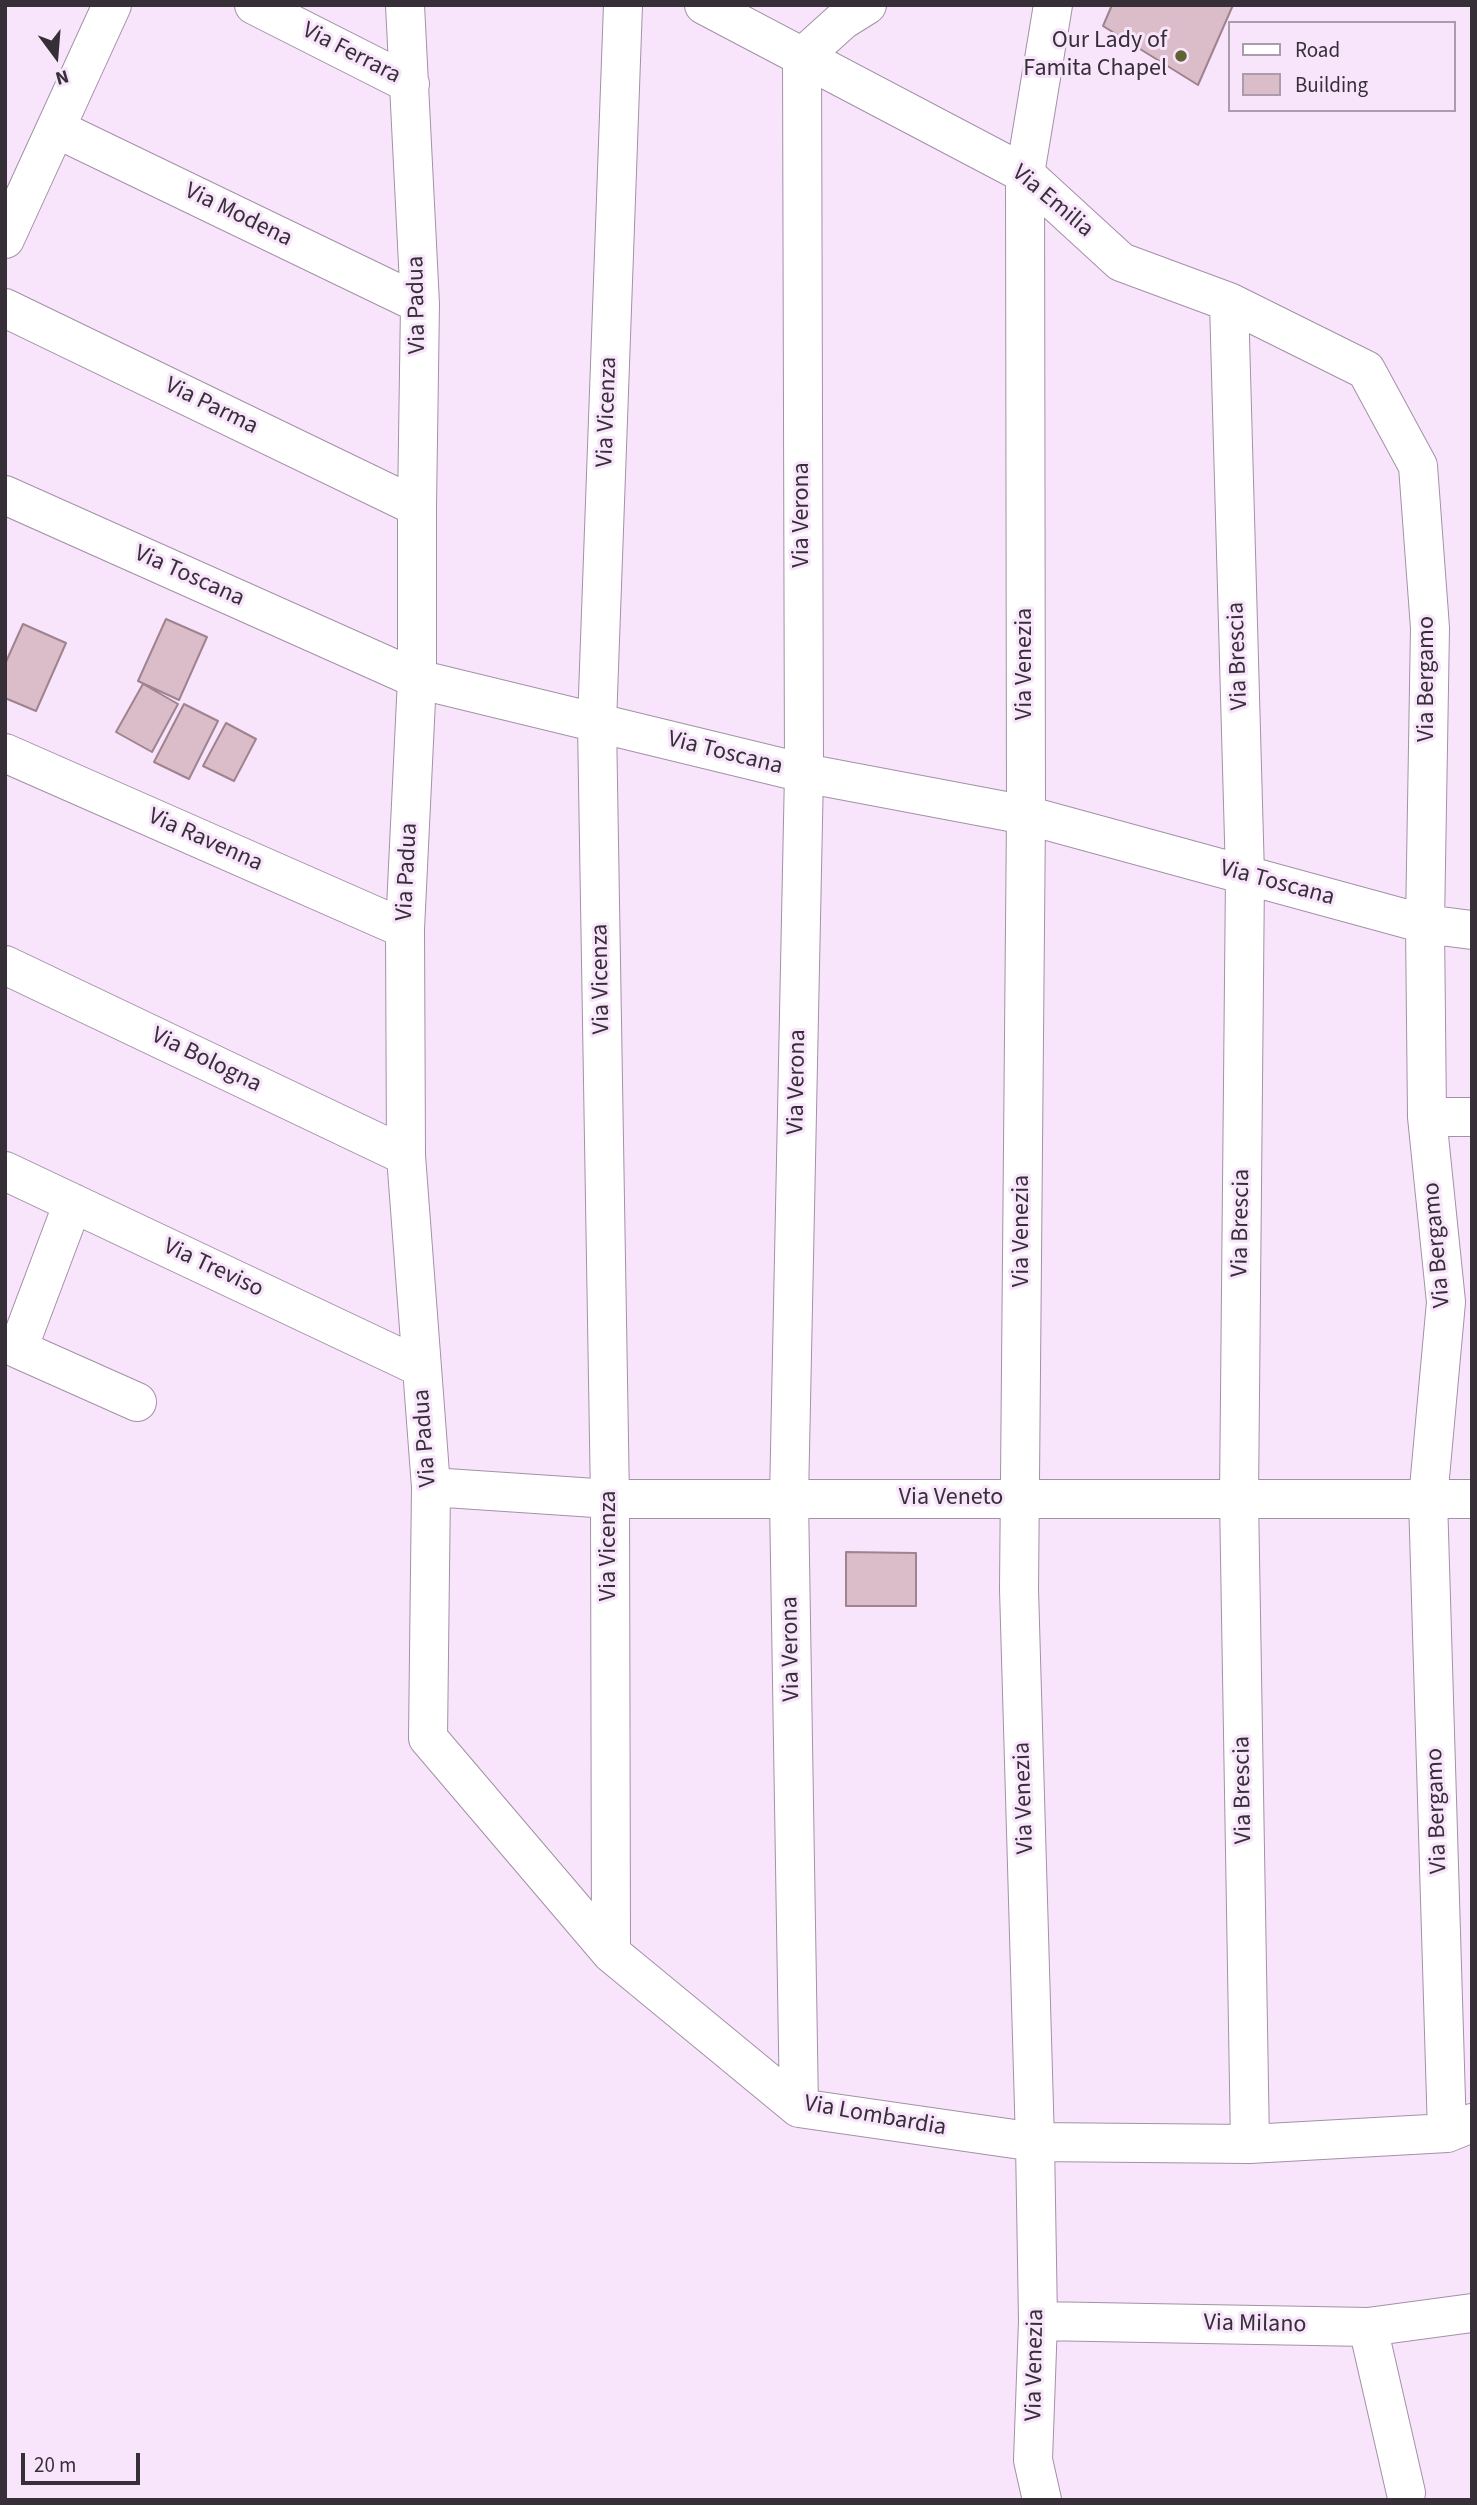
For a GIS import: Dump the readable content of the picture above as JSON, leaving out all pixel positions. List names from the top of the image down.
{
  "streets": {
    "street": [
      "Via Ferrara",
      "Via Emilia",
      "Via Modena",
      "Via Padua",
      "Via Parma",
      "Via Vicenza",
      "Via Verona",
      "Via Toscana",
      "Via Brescia",
      "Via Venezia",
      "Via Bergamo",
      "Via Ravenna",
      "Via Bologna",
      "Via Treviso",
      "Via Veneto",
      "Via Lombardia",
      "Via Milano"
    ]
  },
  "crossings": [
    ["Via Ferrara", "Via Padua"],
    ["Via Emilia", "Via Verona"],
    ["Via Emilia", "Via Brescia"],
    ["Via Emilia", "Via Venezia"],
    ["Via Emilia", "Via Bergamo"],
    ["Via Modena", "Via Padua"],
    ["Via Padua", "Via Parma"],
    ["Via Padua", "Via Toscana"],
    ["Via Padua", "Via Ravenna"],
    ["Via Padua", "Via Bologna"],
    ["Via Padua", "Via Treviso"],
    ["Via Padua", "Via Veneto"],
    ["Via Padua", "Via Lombardia"],
    ["Via Vicenza", "Via Toscana"],
    ["Via Vicenza", "Via Veneto"],
    ["Via Vicenza", "Via Lombardia"],
    ["Via Verona", "Via Toscana"],
    ["Via Verona", "Via Veneto"],
    ["Via Verona", "Via Lombardia"],
    ["Via Toscana", "Via Brescia"],
    ["Via Toscana", "Via Venezia"],
    ["Via Toscana", "Via Bergamo"],
    ["Via Brescia", "Via Veneto"],
    ["Via Brescia", "Via Lombardia"],
    ["Via Venezia", "Via Veneto"],
    ["Via Venezia", "Via Lombardia"],
    ["Via Venezia", "Via Milano"],
    ["Via Bergamo", "Via Veneto"],
    ["Via Bergamo", "Via Lombardia"]
  ],
  "places": ["Our Lady of Famita Chapel"],
  "legend": ["Road", "Building"],
  "scale_bar": "20 m",
  "north": "bottom"
}
